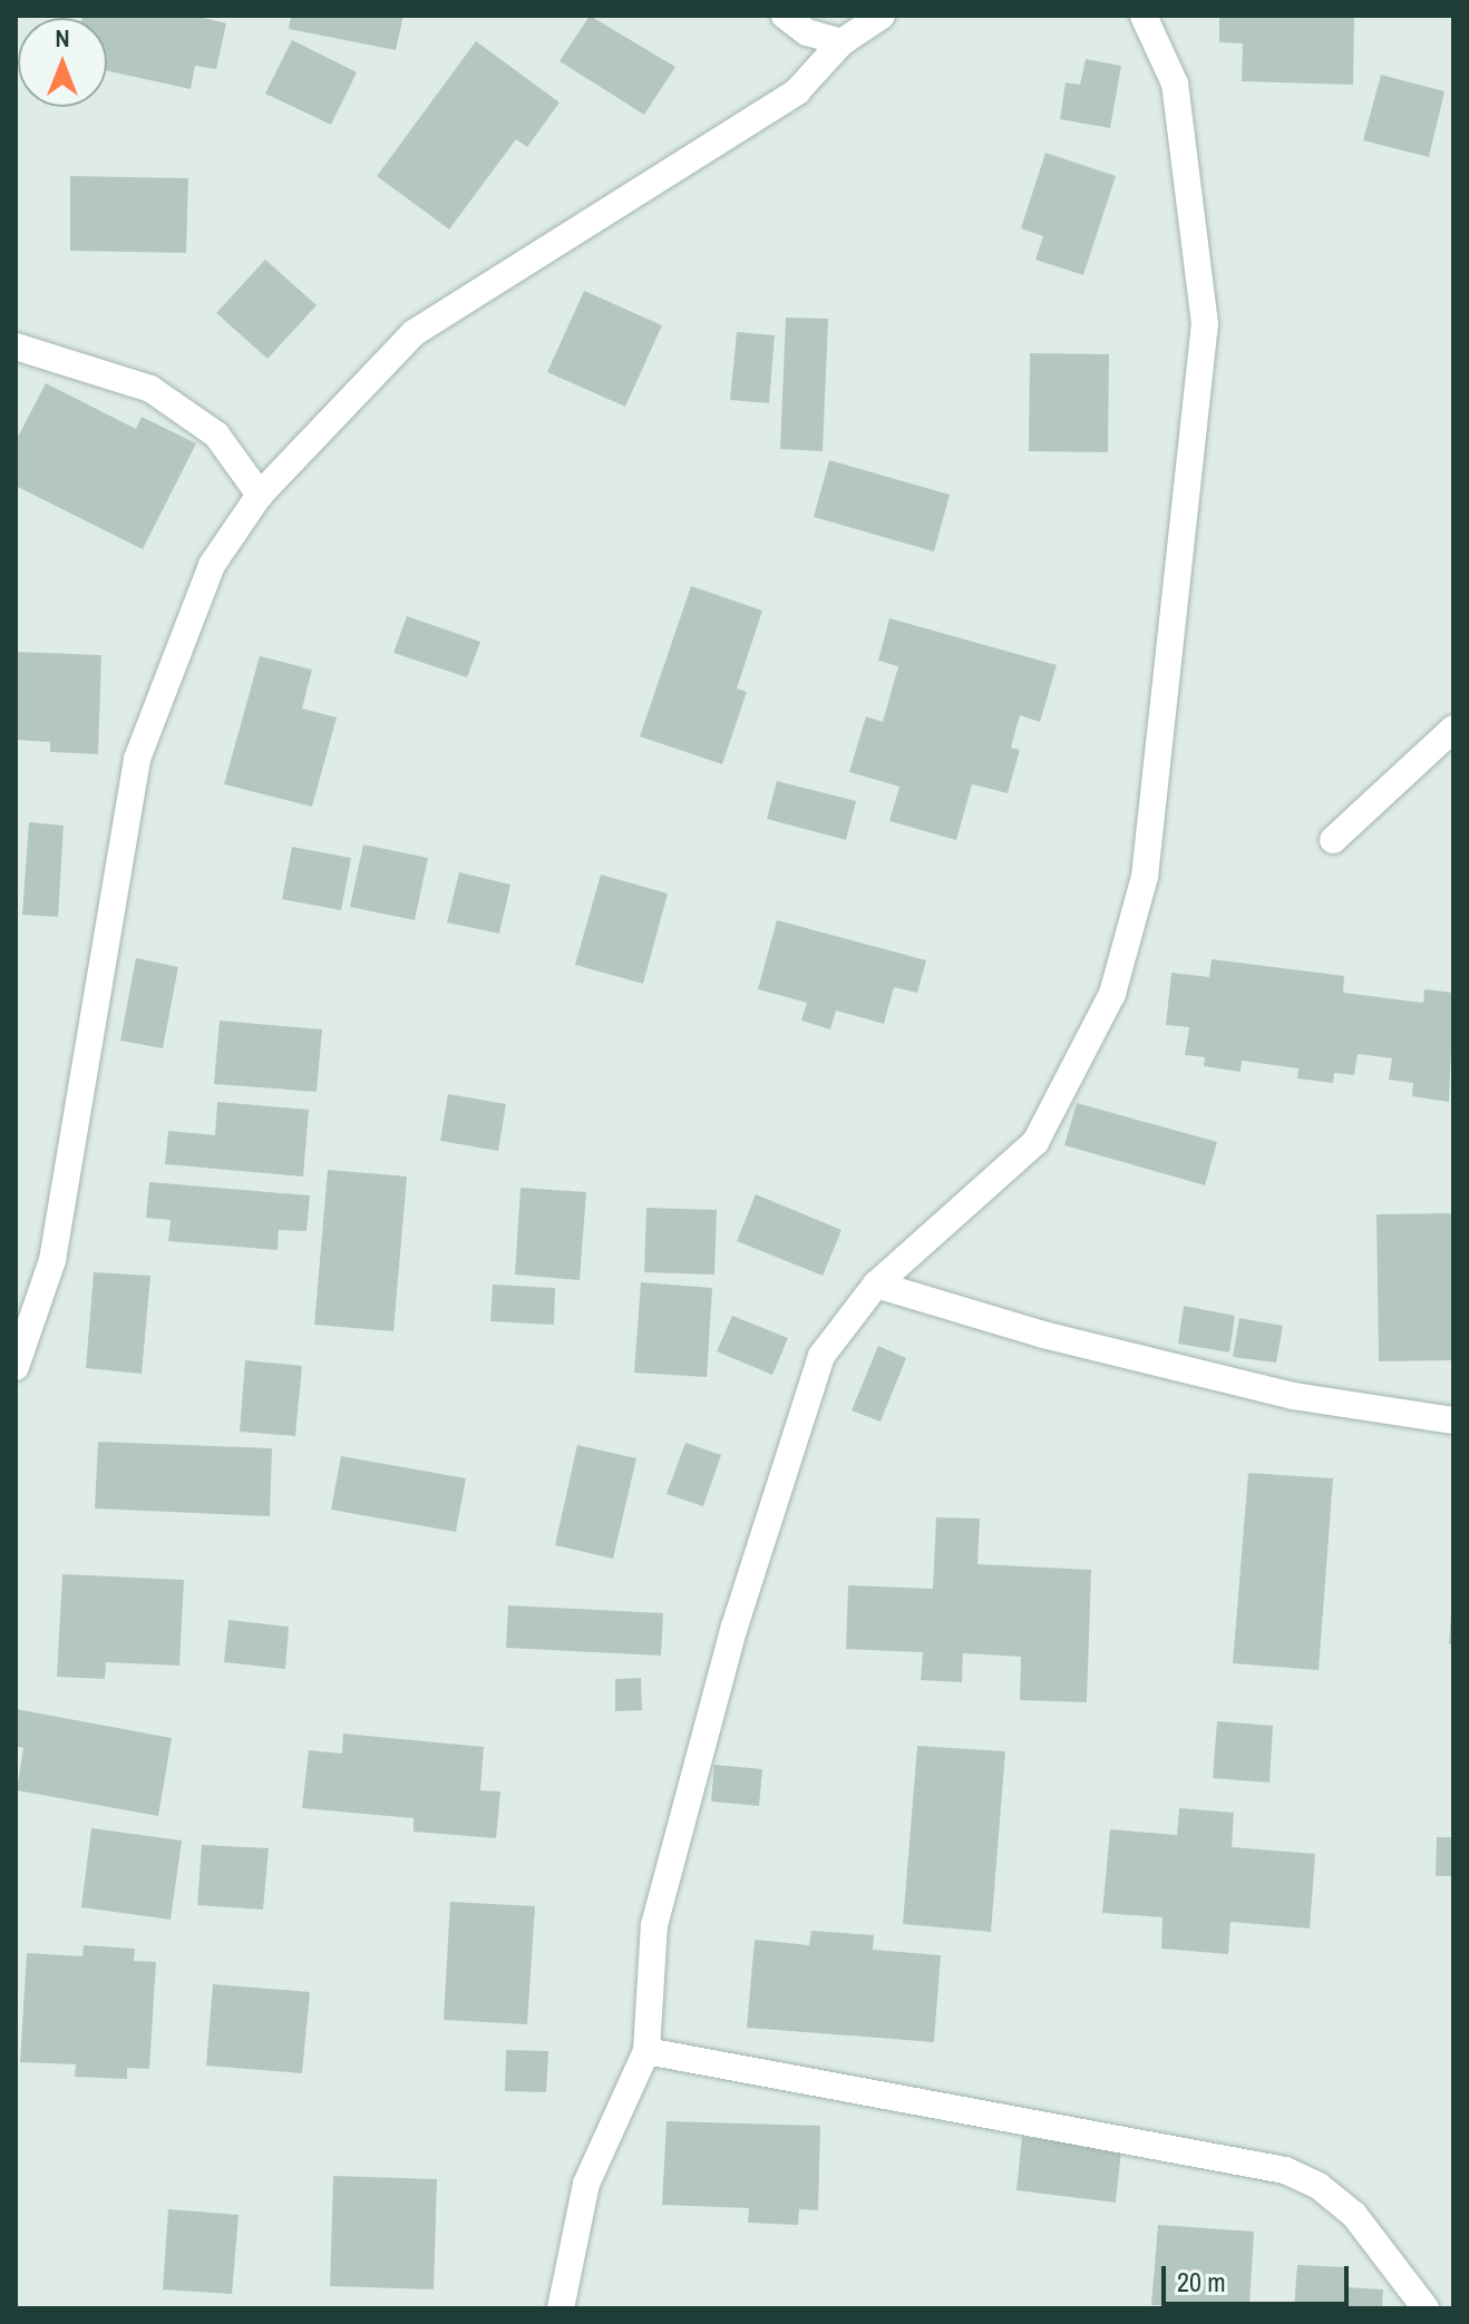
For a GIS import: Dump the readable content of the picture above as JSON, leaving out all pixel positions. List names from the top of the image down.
{
  "scale_bar": "20 m",
  "north": "top"
}
